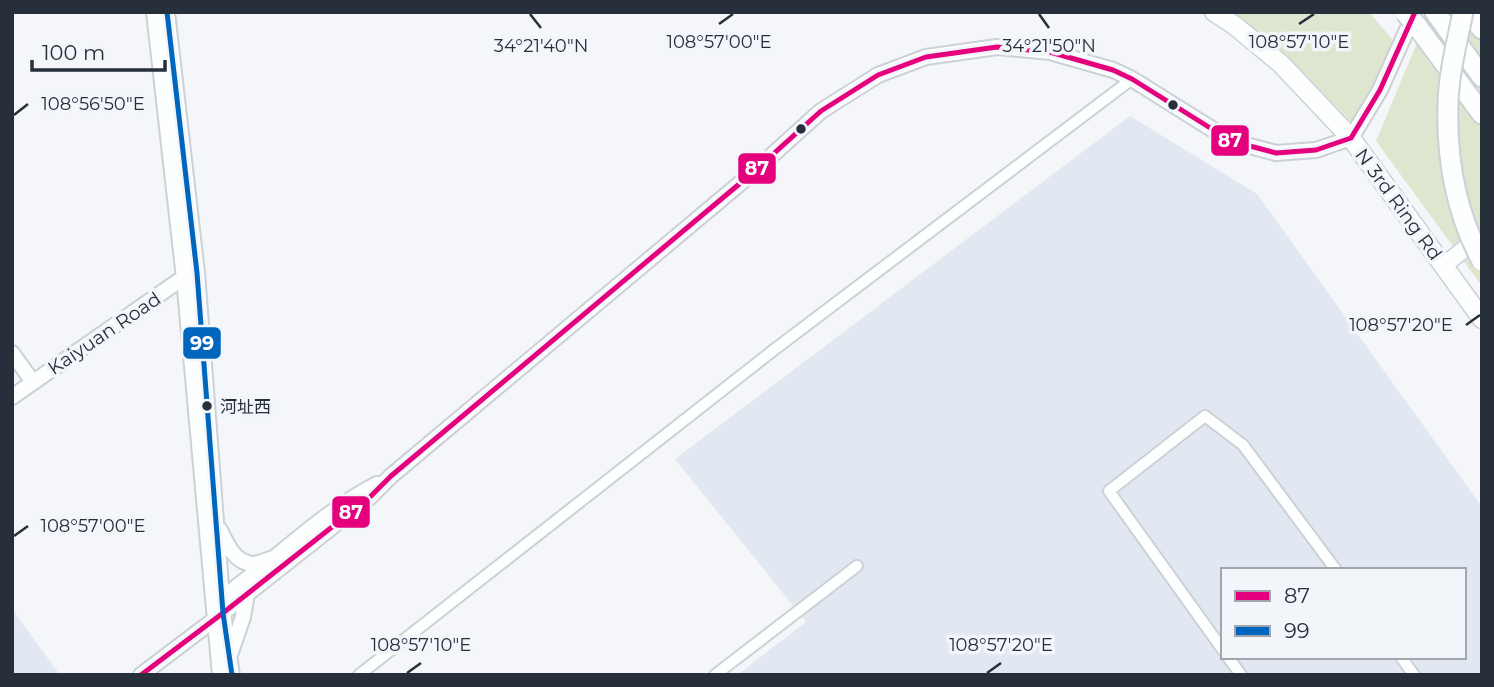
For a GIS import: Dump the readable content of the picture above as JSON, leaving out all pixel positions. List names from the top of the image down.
{
  "streets": {
    "highway": ["N 3rd Ring Rd"],
    "street": ["Kaiyuan Road"]
  },
  "places": ["河址西"],
  "lines": ["transit line 87", "transit line 99"],
  "legend": ["87", "99"],
  "scale_bar": "100 m",
  "coordinates": [
    "108°57'00\"E",
    "108°57'10\"E",
    "34°21'40\"N",
    "34°21'50\"N",
    "108°56'50\"E",
    "108°57'20\"E"
  ]
}
